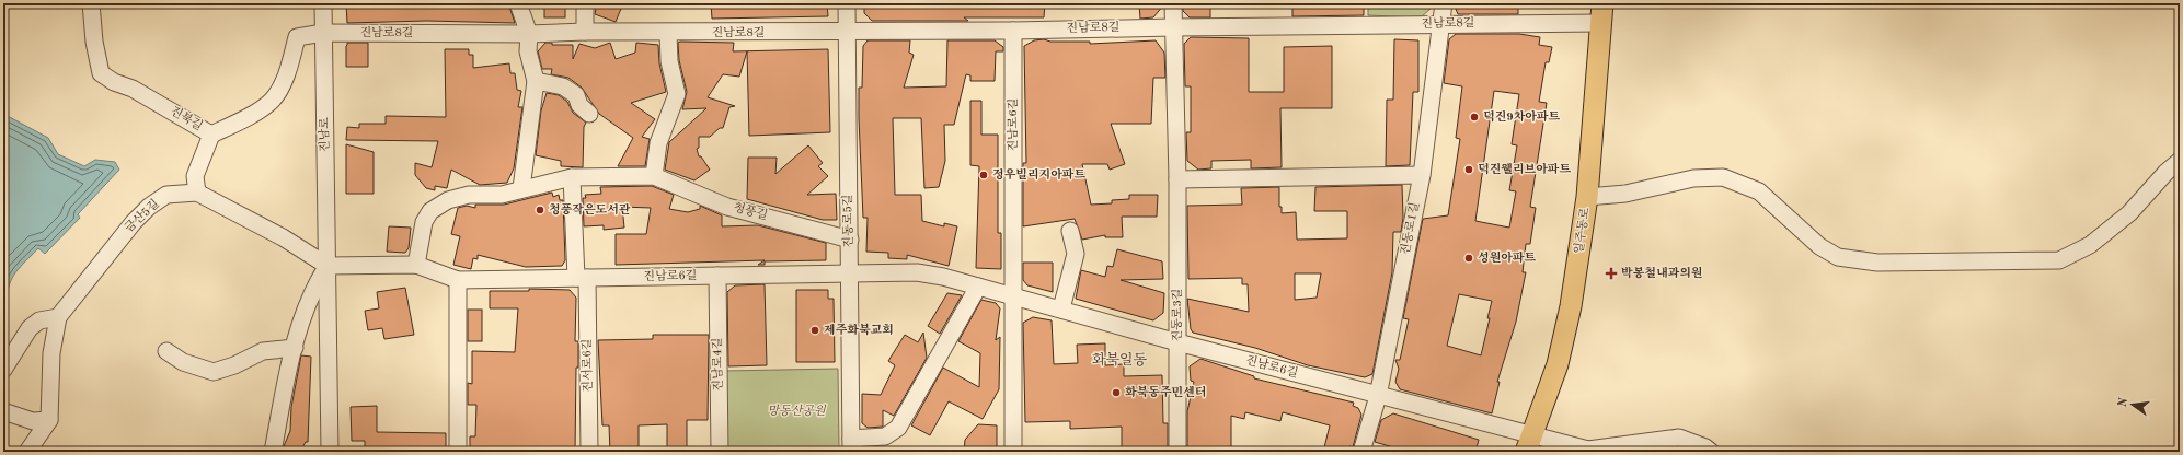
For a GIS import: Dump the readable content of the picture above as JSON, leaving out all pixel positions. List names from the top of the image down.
{
  "streets": {
    "main road": ["일주동로"],
    "street": [
      "진남로8길",
      "진북길",
      "진남로6길",
      "진남로",
      "청풍길",
      "금산5길",
      "진동로5길",
      "진동로1길",
      "진동로3길",
      "진남로4길",
      "진서로6길"
    ]
  },
  "crossings": [
    ["진남로8길", "진북길"],
    ["진남로8길", "진남로6길"],
    ["진남로8길", "진남로"],
    ["진남로8길", "진동로5길"],
    ["진남로8길", "진동로1길"],
    ["진남로8길", "일주동로"],
    ["진남로8길", "진동로3길"],
    ["진북길", "진남로"],
    ["진남로6길", "진남로"],
    ["진남로6길", "청풍길"],
    ["진남로6길", "진동로5길"],
    ["진남로6길", "진동로1길"],
    ["진남로6길", "일주동로"],
    ["진남로6길", "진동로3길"],
    ["진남로6길", "진남로4길"],
    ["진남로6길", "진서로6길"],
    ["청풍길", "진동로5길"],
    ["청풍길", "진서로6길"]
  ],
  "districts": ["화북일동"],
  "parks": ["망동산공원"],
  "places": {
    "other": [
      "덕진9차아파트",
      "덕진웰리브아파트",
      "정우빌리지아파트",
      "청풍작은도서관",
      "성원아파트",
      "제주화북교회",
      "화북동주민센터"
    ],
    "health": ["박봉철내과의원"]
  },
  "north": "left"
}
